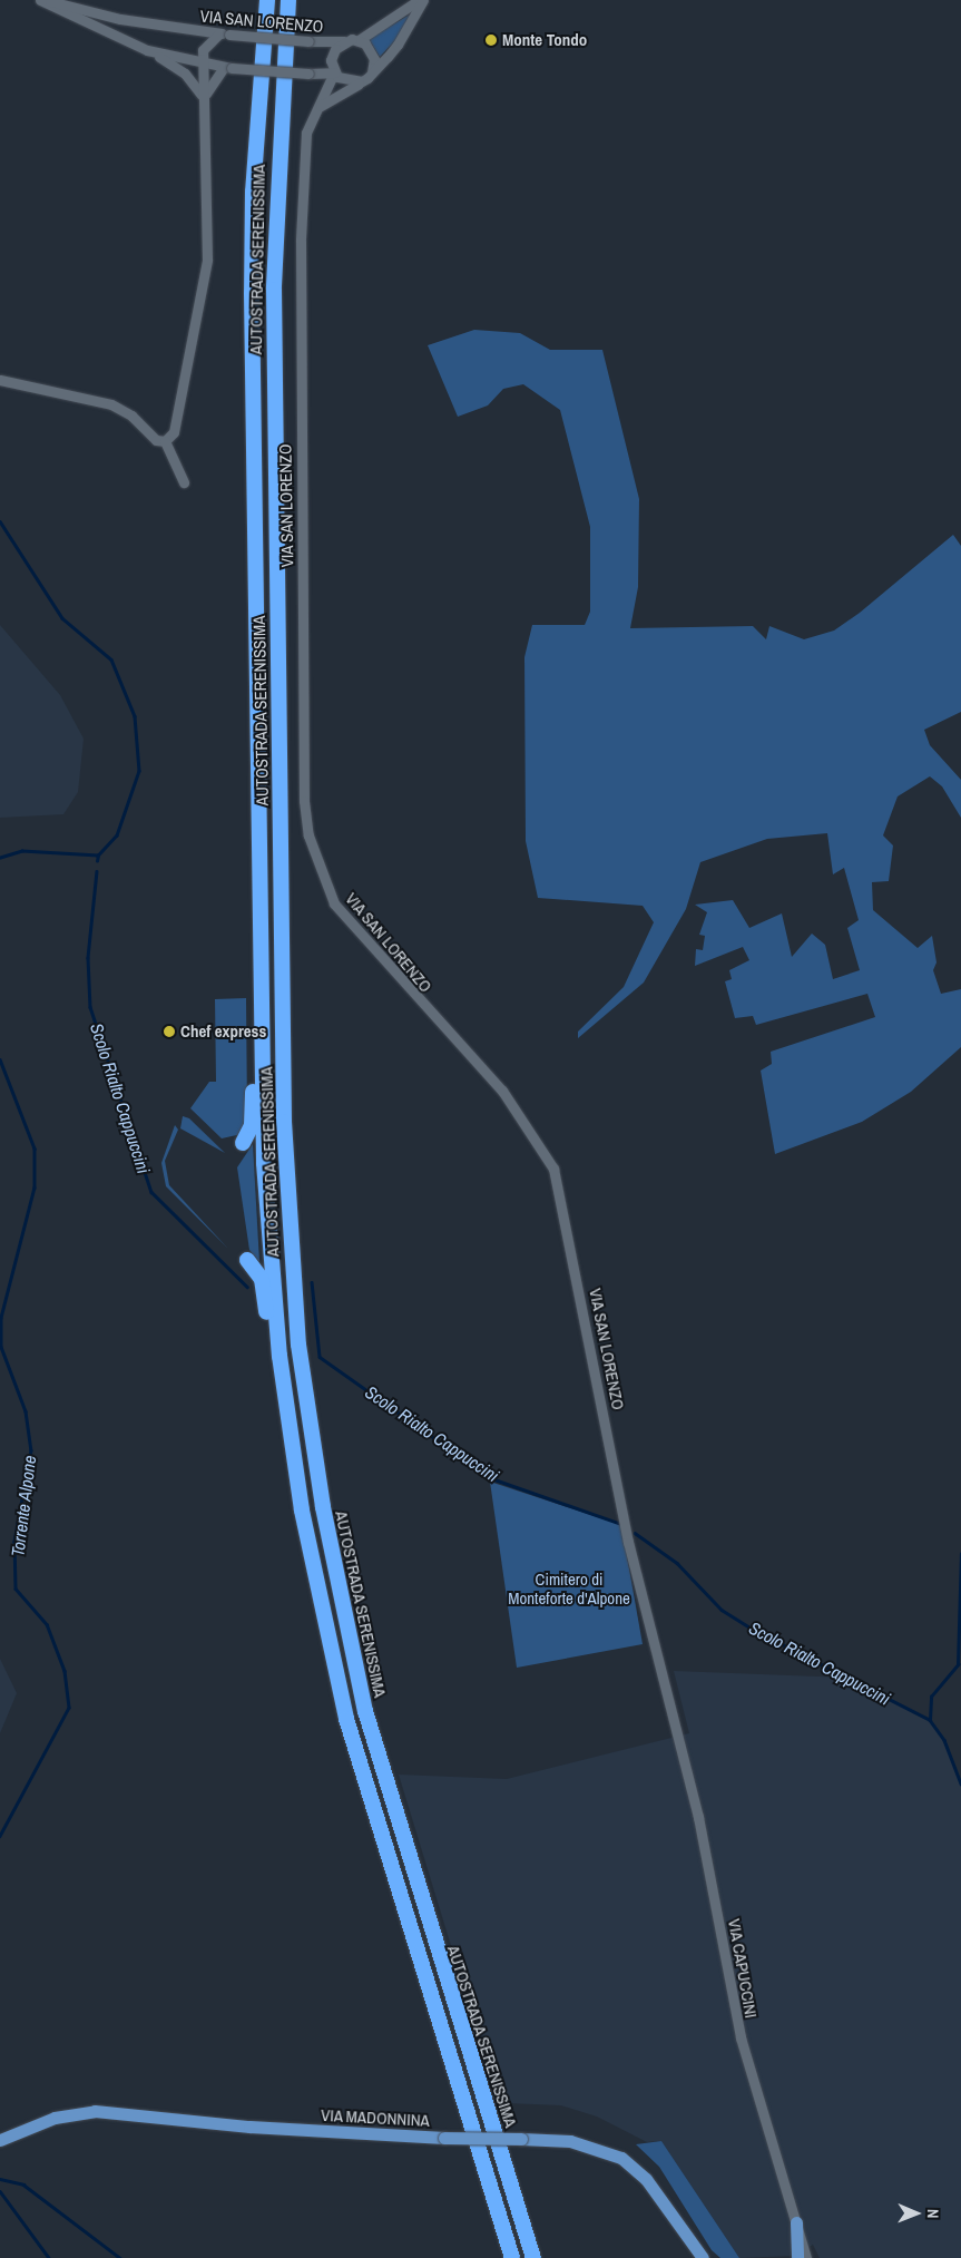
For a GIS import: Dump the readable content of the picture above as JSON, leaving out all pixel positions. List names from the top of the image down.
{
  "streets": {
    "highway": ["AUTOSTRADA SERENISSIMA"],
    "main road": ["VIA MADONNINA"],
    "street": ["VIA SAN LORENZO", "VIA CAPUCCINI"]
  },
  "crossings": [
    ["VIA SAN LORENZO", "VIA CAPUCCINI"]
  ],
  "water": ["Scolo Rialto Cappuccini", "Torrente Alpone"],
  "parks": ["Cimitero di Monteforte d'Alpone"],
  "places": ["Monte Tondo", "Chef express"],
  "north": "right"
}
